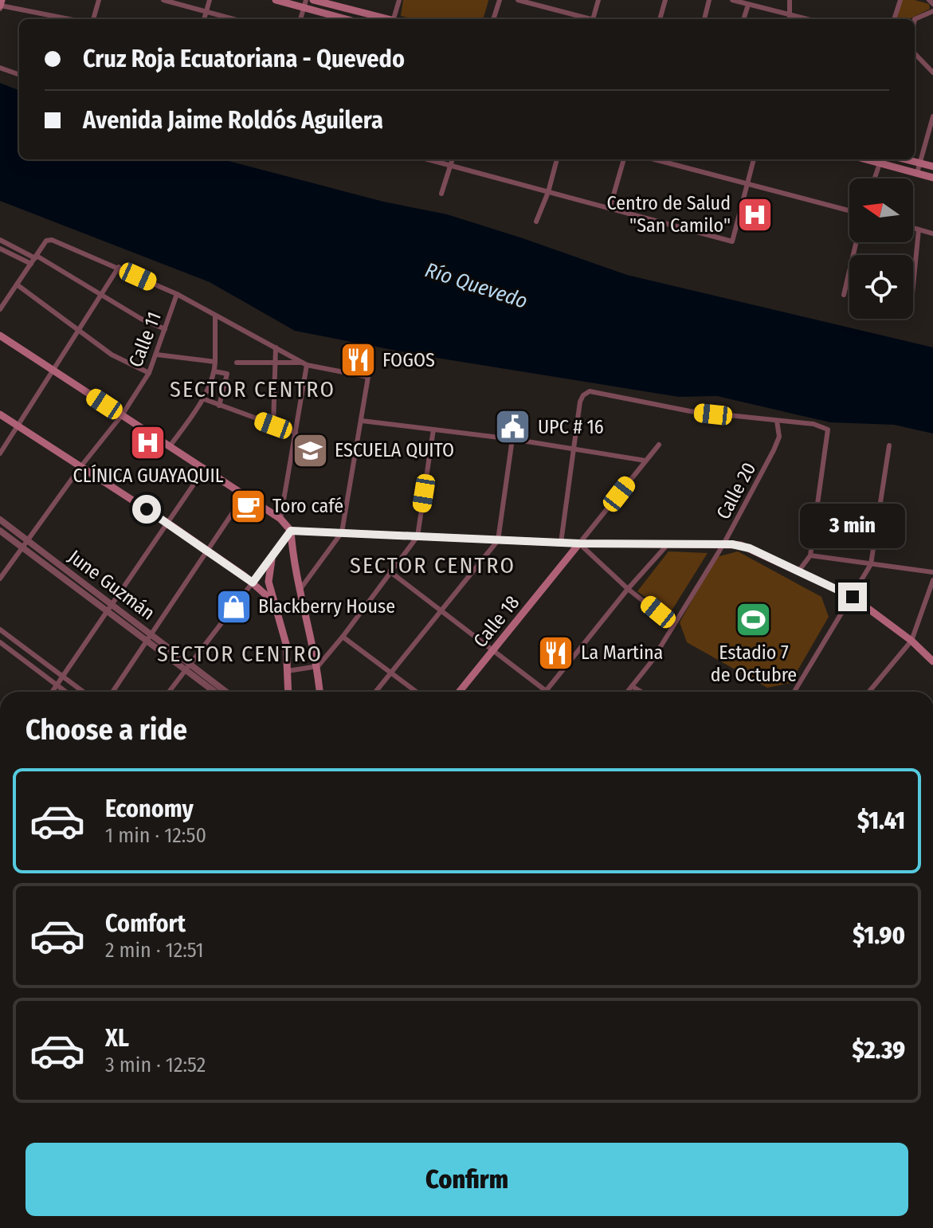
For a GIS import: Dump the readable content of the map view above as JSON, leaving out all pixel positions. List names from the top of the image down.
{
  "streets": {
    "main road": ["Calle 18"],
    "street": ["Calle 11", "Calle 20", "June Guzmán"]
  },
  "crossings": [
    ["Calle 11", "June Guzmán"]
  ],
  "districts": ["SECTOR CENTRO", "SECTOR CENTRO", "SECTOR CENTRO"],
  "water": ["Río Quevedo"],
  "places": {
    "hospital": ["Centro de Salud \"San Camilo\"", "CLÍNICA GUAYAQUIL"],
    "restaurant": ["FOGOS", "La Martina"],
    "public building": ["UPC # 16"],
    "school or university": ["ESCUELA QUITO"],
    "cafe": ["Toro café"],
    "shop": ["Blackberry House"],
    "sports": ["Estadio 7 de Octubre"]
  },
  "north": "left",
  "page": {
    "banner": ["Cruz Roja Ecuatoriana - Quevedo", "Avenida Jaime Roldós Aguilera"],
    "bubble": "3 min",
    "heading": "Choose a ride",
    "list": [
      {
        "name": "Economy",
        "note": "1 min · 12:50",
        "value": "$1.41"
      },
      {
        "name": "Comfort",
        "note": "2 min · 12:51",
        "value": "$1.90"
      },
      {
        "name": "XL",
        "note": "3 min · 12:52",
        "value": "$2.39"
      }
    ],
    "buttons": "Confirm"
  }
}
